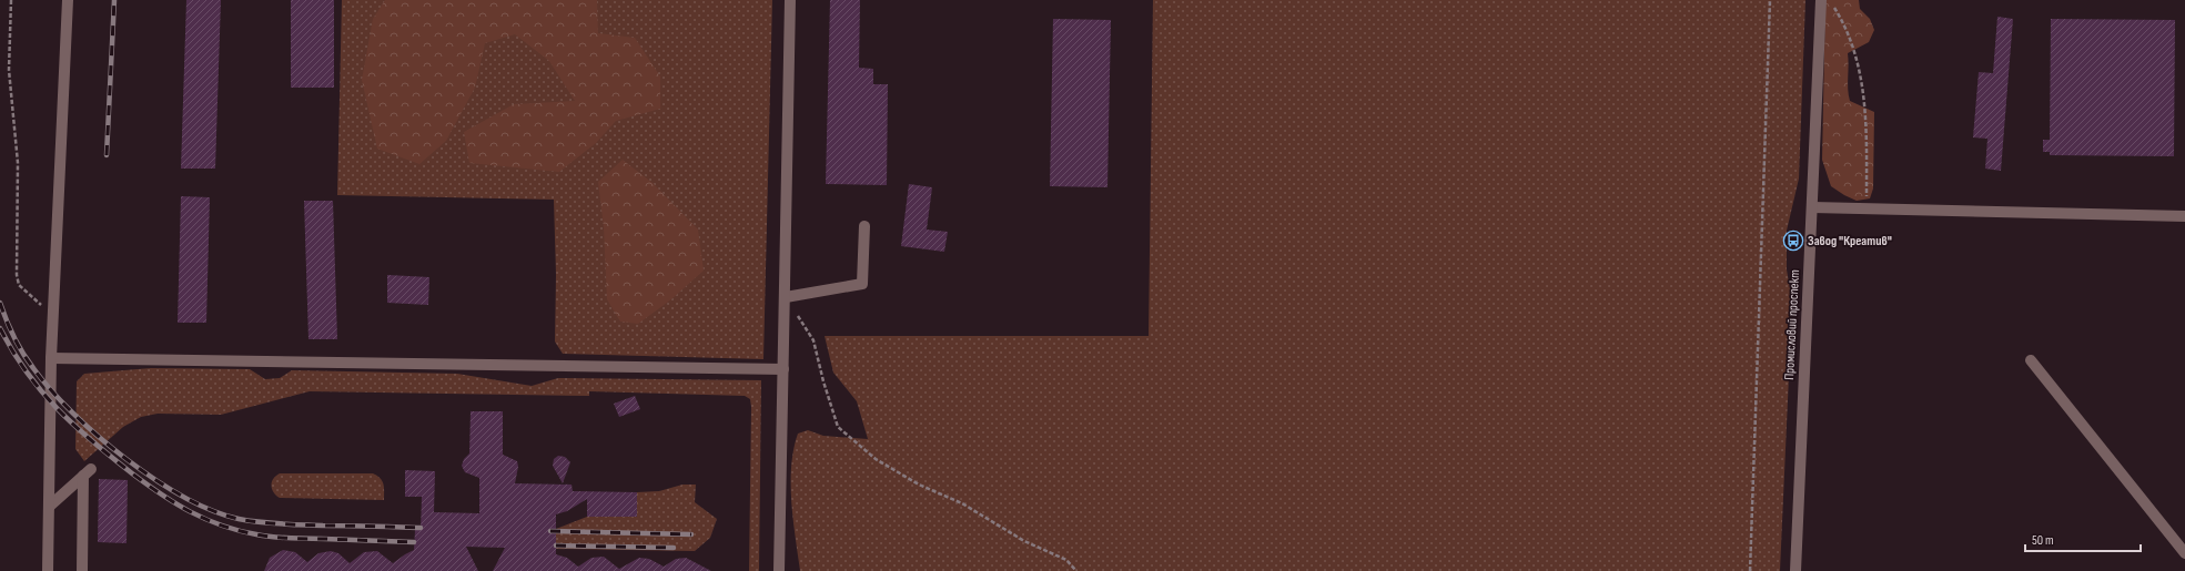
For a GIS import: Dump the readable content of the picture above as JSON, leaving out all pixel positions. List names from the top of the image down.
{
  "streets": {
    "street": ["Промисловий проспект"]
  },
  "places": {
    "bus stop": ["Завод \"Креатив\""]
  },
  "scale_bar": "50 m"
}
